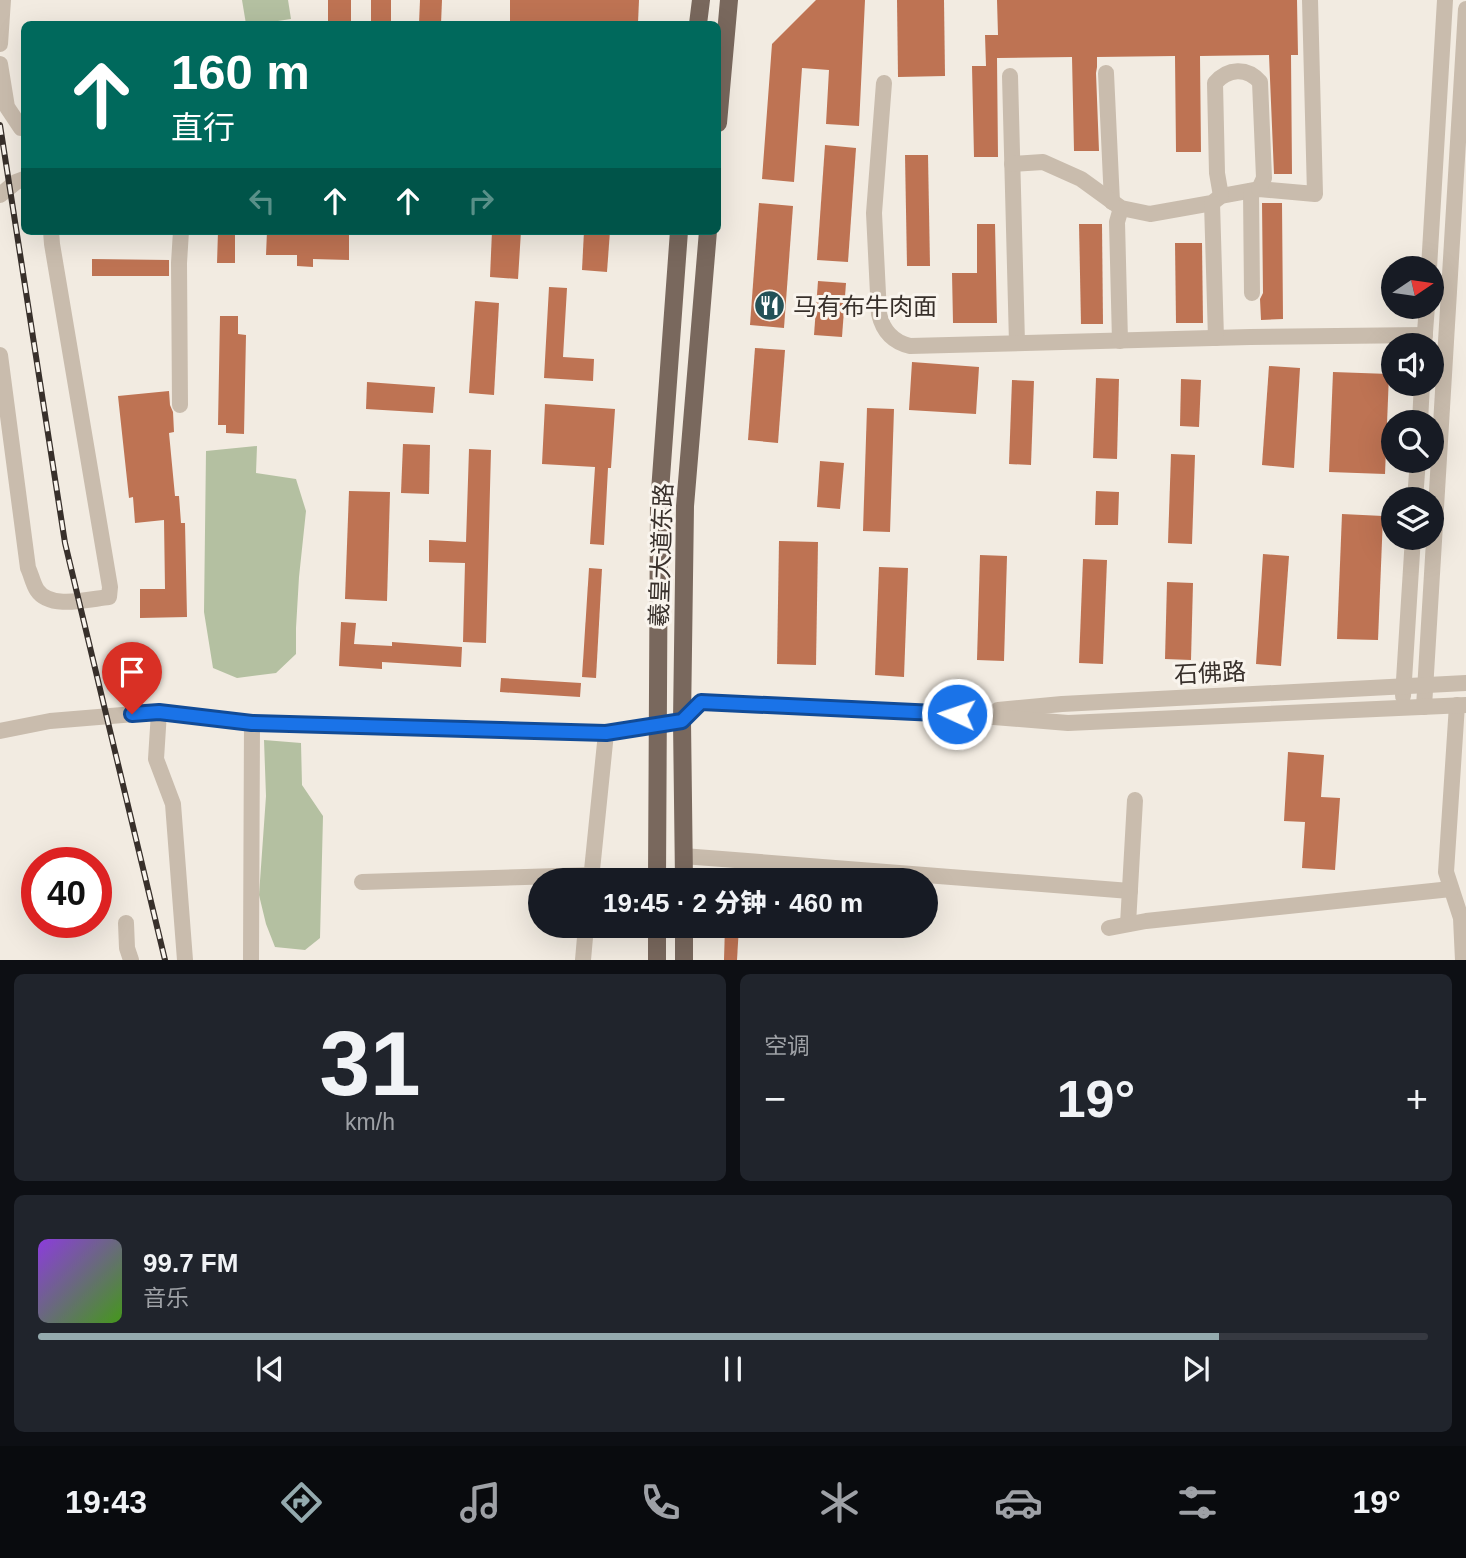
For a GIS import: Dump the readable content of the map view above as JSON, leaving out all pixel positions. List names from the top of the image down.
{
  "streets": {
    "main road": ["羲皇大道东路"],
    "street": ["石佛路"]
  },
  "crossings": [
    ["羲皇大道东路", "石佛路"]
  ],
  "places": {
    "restaurant": ["马有布牛肉面"]
  },
  "north": "right",
  "page": {
    "turn": ["160 m", "直行"],
    "limit": "40",
    "trip": "19:45 · 2 分钟 · 460 m",
    "tile": [
      ["31", "km/h"],
      "空调"
    ],
    "heat": ["−", "19°", "+"],
    "song": ["99.7 FM", "音乐"],
    "tabs": ["19:43", "19°"]
  }
}
